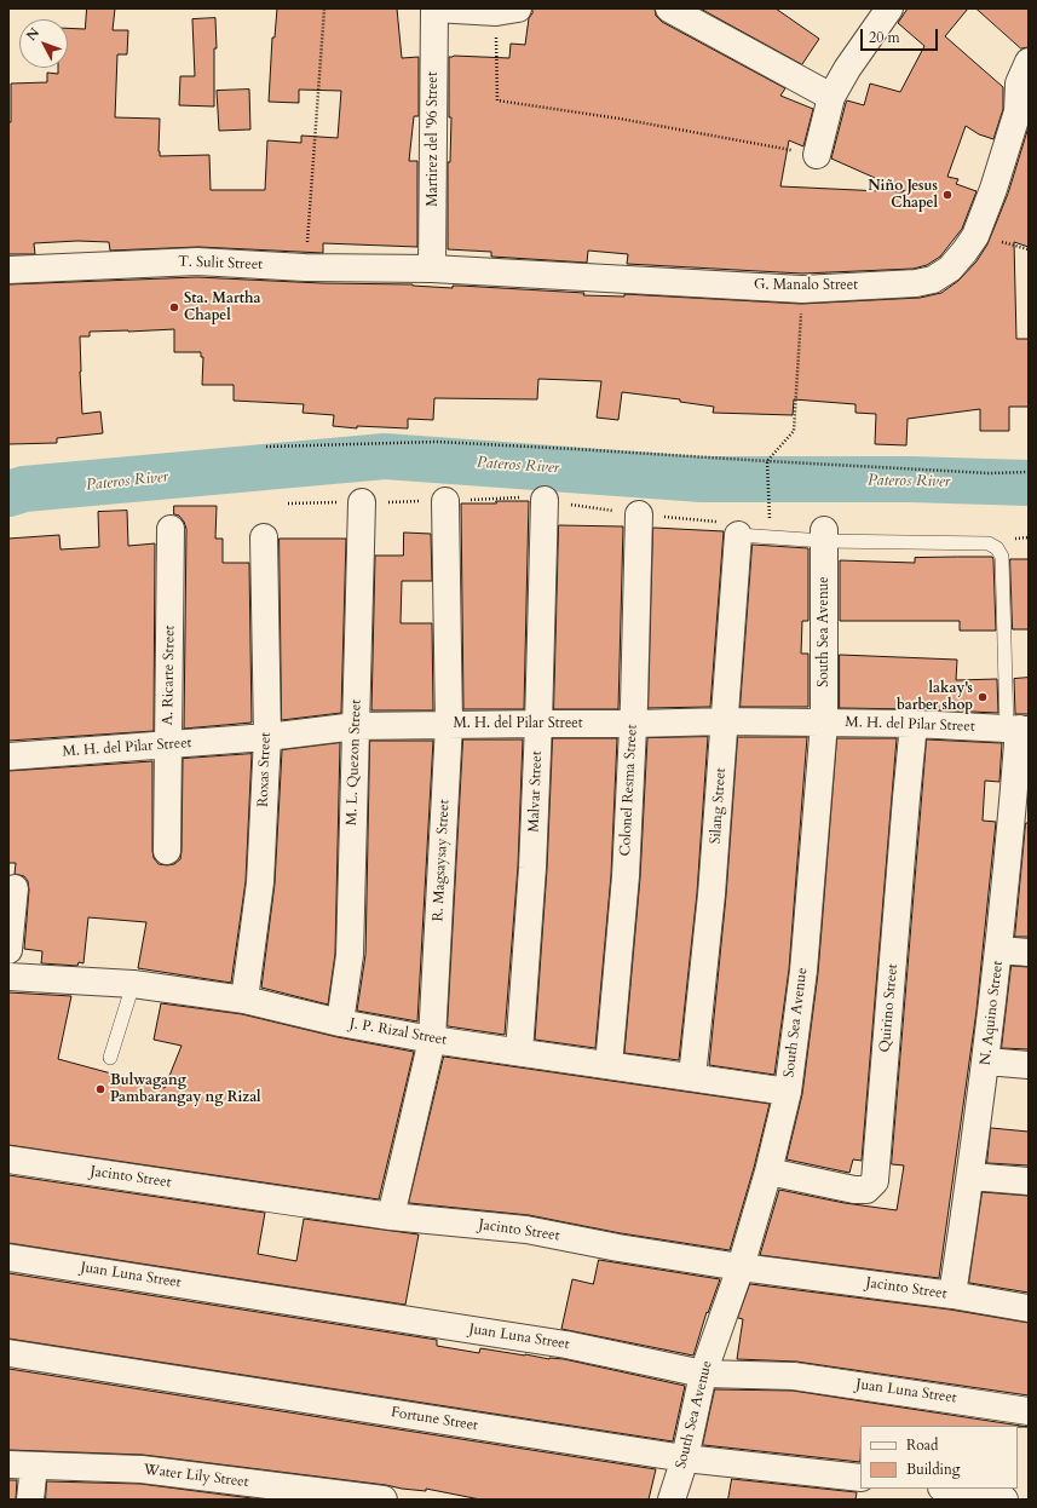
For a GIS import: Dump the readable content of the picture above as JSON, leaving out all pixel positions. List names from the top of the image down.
{
  "streets": {
    "street": [
      "Martirez del '96 Street",
      "T. Sulit Street",
      "G. Manalo Street",
      "South Sea Avenue",
      "A. Ricarte Street",
      "M. H. del Pilar Street",
      "M. L. Quezon Street",
      "Roxas Street",
      "Colonel Resma Street",
      "Malvar Street",
      "Silang Street",
      "R. Magsaysay Street",
      "Quirino Street",
      "N. Aquino Street",
      "J. P. Rizal Street",
      "Jacinto Street",
      "Juan Luna Street",
      "Fortune Street",
      "Water Lily Street"
    ]
  },
  "crossings": [
    ["Martirez del '96 Street", "T. Sulit Street"],
    ["Martirez del '96 Street", "G. Manalo Street"],
    ["T. Sulit Street", "G. Manalo Street"],
    ["South Sea Avenue", "M. H. del Pilar Street"],
    ["South Sea Avenue", "Quirino Street"],
    ["South Sea Avenue", "J. P. Rizal Street"],
    ["South Sea Avenue", "Jacinto Street"],
    ["South Sea Avenue", "Juan Luna Street"],
    ["South Sea Avenue", "Fortune Street"],
    ["A. Ricarte Street", "M. H. del Pilar Street"],
    ["M. H. del Pilar Street", "M. L. Quezon Street"],
    ["M. H. del Pilar Street", "Roxas Street"],
    ["M. H. del Pilar Street", "Colonel Resma Street"],
    ["M. H. del Pilar Street", "Malvar Street"],
    ["M. H. del Pilar Street", "Silang Street"],
    ["M. H. del Pilar Street", "R. Magsaysay Street"],
    ["M. H. del Pilar Street", "Quirino Street"],
    ["M. H. del Pilar Street", "N. Aquino Street"],
    ["M. L. Quezon Street", "J. P. Rizal Street"],
    ["Roxas Street", "J. P. Rizal Street"],
    ["Colonel Resma Street", "J. P. Rizal Street"],
    ["Malvar Street", "J. P. Rizal Street"],
    ["Silang Street", "J. P. Rizal Street"],
    ["R. Magsaysay Street", "J. P. Rizal Street"],
    ["R. Magsaysay Street", "Jacinto Street"],
    ["N. Aquino Street", "Jacinto Street"]
  ],
  "water": ["Pateros River"],
  "places": [
    "Niño Jesus Chapel",
    "Sta. Martha Chapel",
    "lakay's barber shop",
    "Bulwagang Pambarangay ng Rizal"
  ],
  "legend": ["Road", "Building"],
  "scale_bar": "20 m",
  "north": "top left"
}
